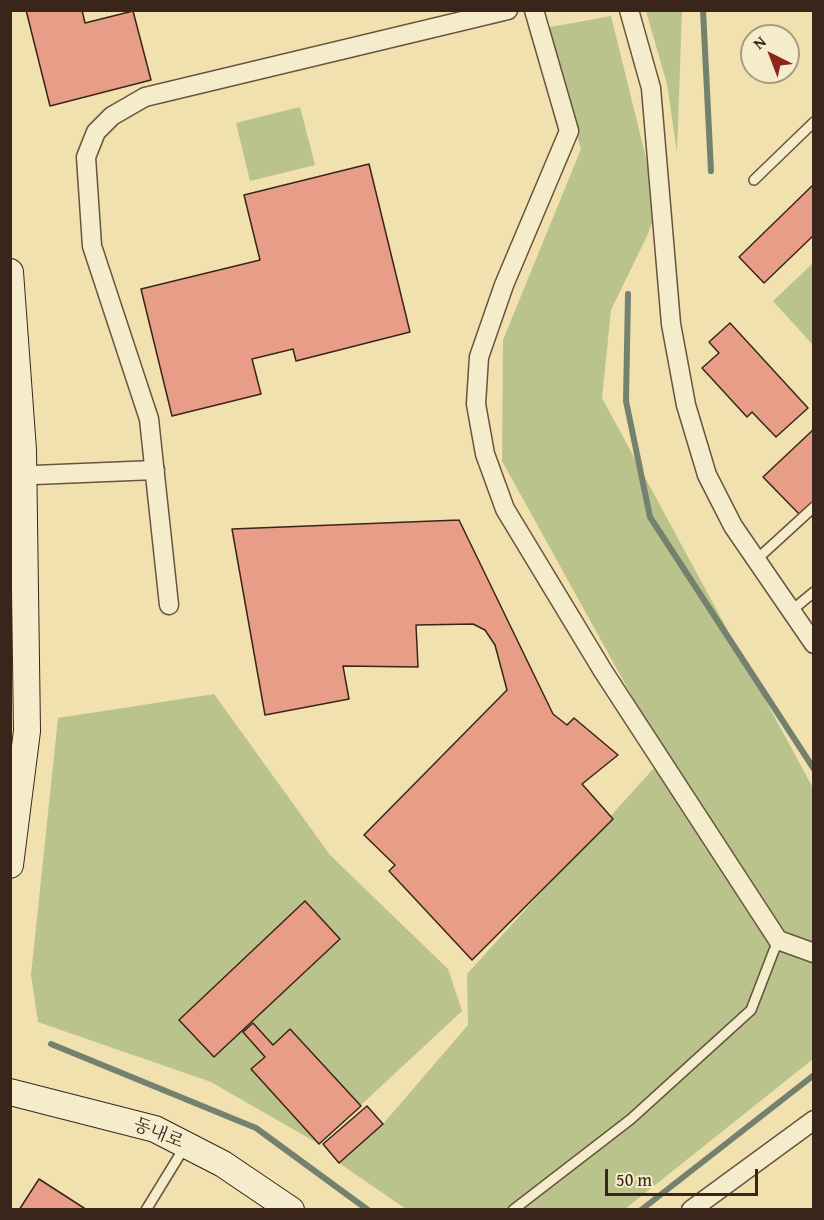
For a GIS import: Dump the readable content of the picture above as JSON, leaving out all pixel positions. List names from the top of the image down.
{
  "streets": {
    "street": ["동내로"]
  },
  "scale_bar": "50 m",
  "north": "top left"
}
